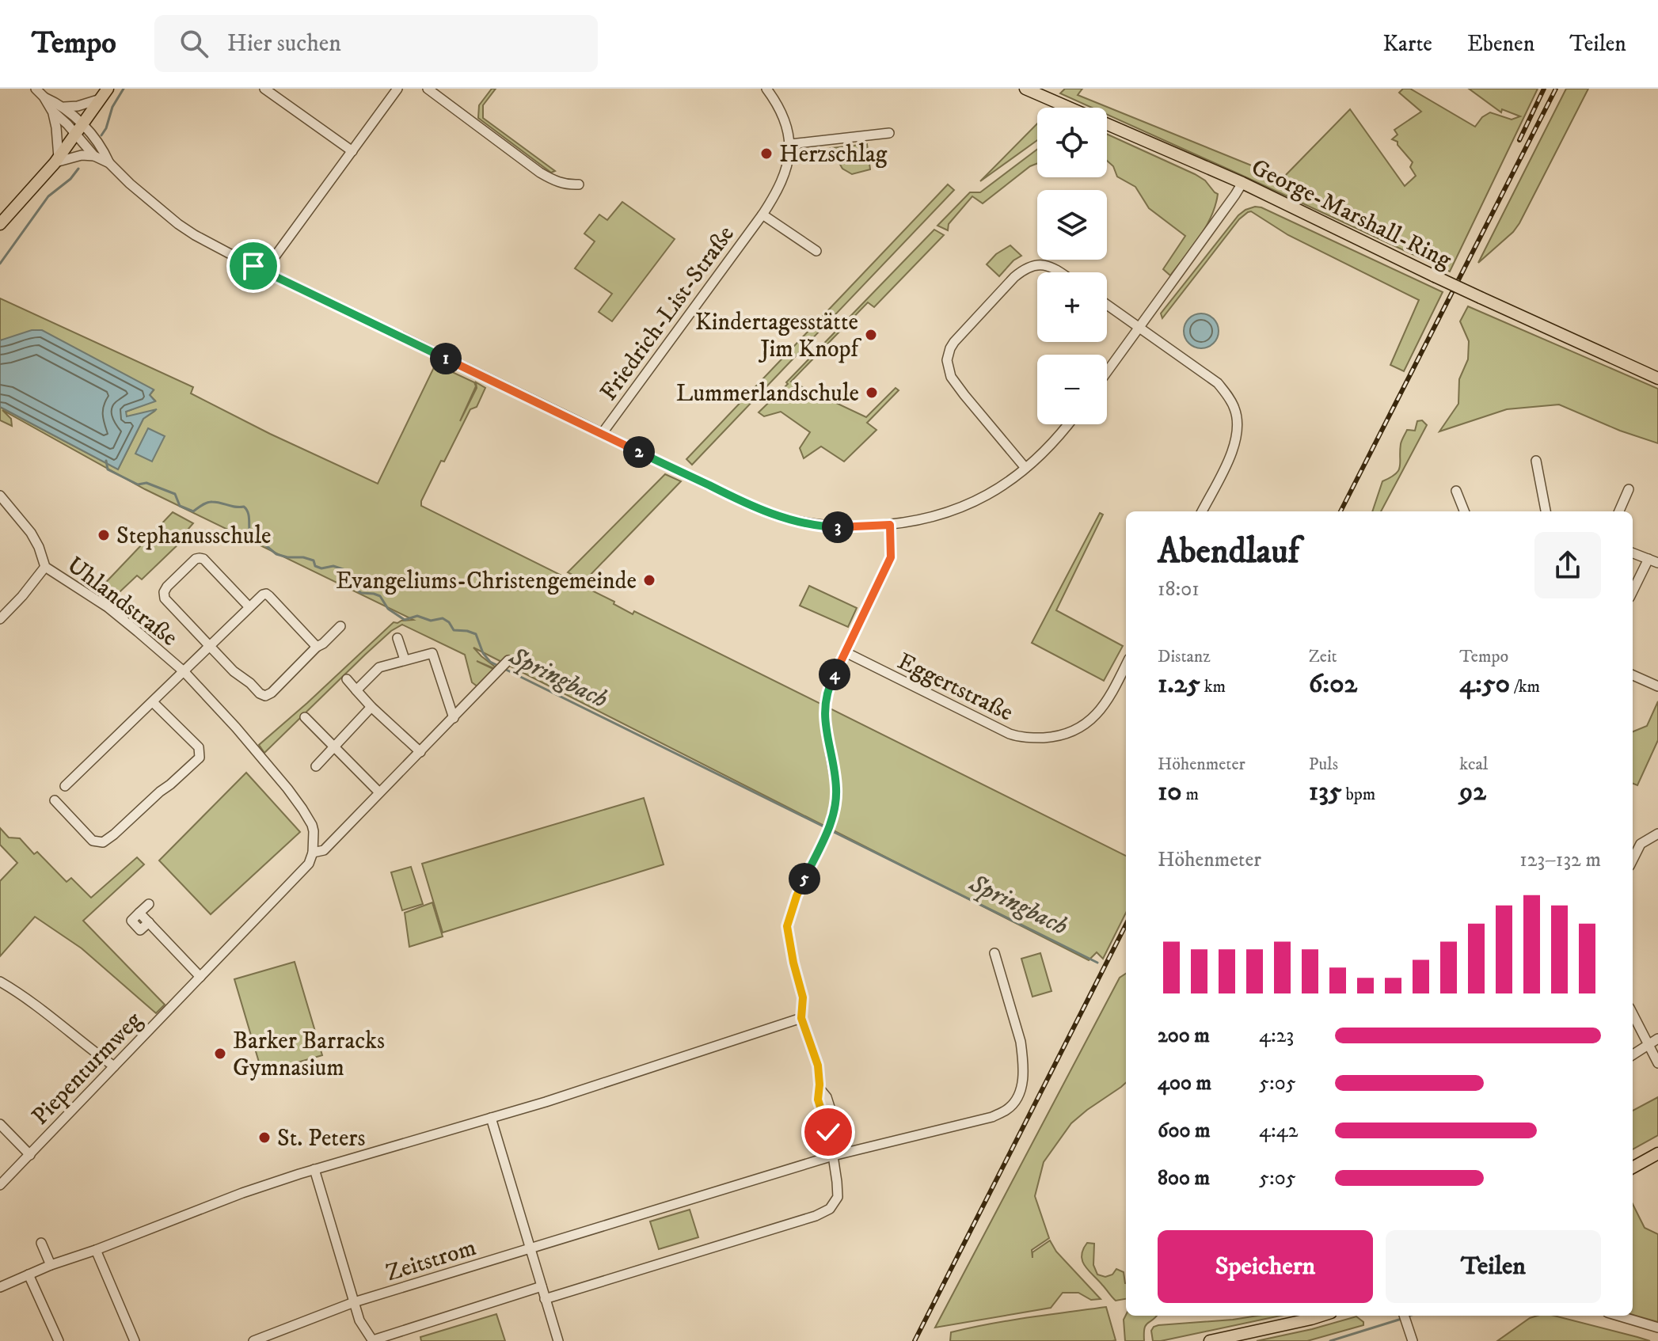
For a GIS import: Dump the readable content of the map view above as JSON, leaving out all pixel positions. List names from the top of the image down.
{
  "streets": {
    "main road": ["George-Marshall-Ring"],
    "street": [
      "Friedrich-List-Straße",
      "Uhlandstraße",
      "Eggertstraße",
      "Piepenturmweg",
      "Zeitstrom"
    ]
  },
  "crossings": [
    ["Uhlandstraße", "Piepenturmweg"]
  ],
  "water": ["Springbach"],
  "places": [
    "Herzschlag",
    "Kindertagesstätte Jim Knopf",
    "Lummerlandschule",
    "Stephanusschule",
    "Evangeliums-Christengemeinde",
    "Barker Barracks Gymnasium",
    "St. Peters"
  ],
  "page": {
    "header": "Tempo",
    "search": "Hier suchen",
    "nav": ["Karte", "Ebenen", "Teilen"],
    "map_buttons": ["+", "−"],
    "pins": [
      "1",
      "2",
      "3",
      "4",
      "5"
    ],
    "heading": ["Abendlauf", "18:01"],
    "stats": [
      ["Distanz", "1.25 km"],
      ["Zeit", "6:02"],
      ["Tempo", "4:50 /km"],
      ["Höhenmeter", "10 m"],
      ["Puls", "135 bpm"],
      ["kcal", "92"]
    ],
    "chart": ["Höhenmeter", "123–132 m"],
    "list": [
      {
        "name": "200 m",
        "note": "4:23"
      },
      {
        "name": "400 m",
        "note": "5:05"
      },
      {
        "name": "600 m",
        "note": "4:42"
      },
      {
        "name": "800 m",
        "note": "5:05"
      }
    ],
    "buttons": ["Speichern", "Teilen"]
  }
}
